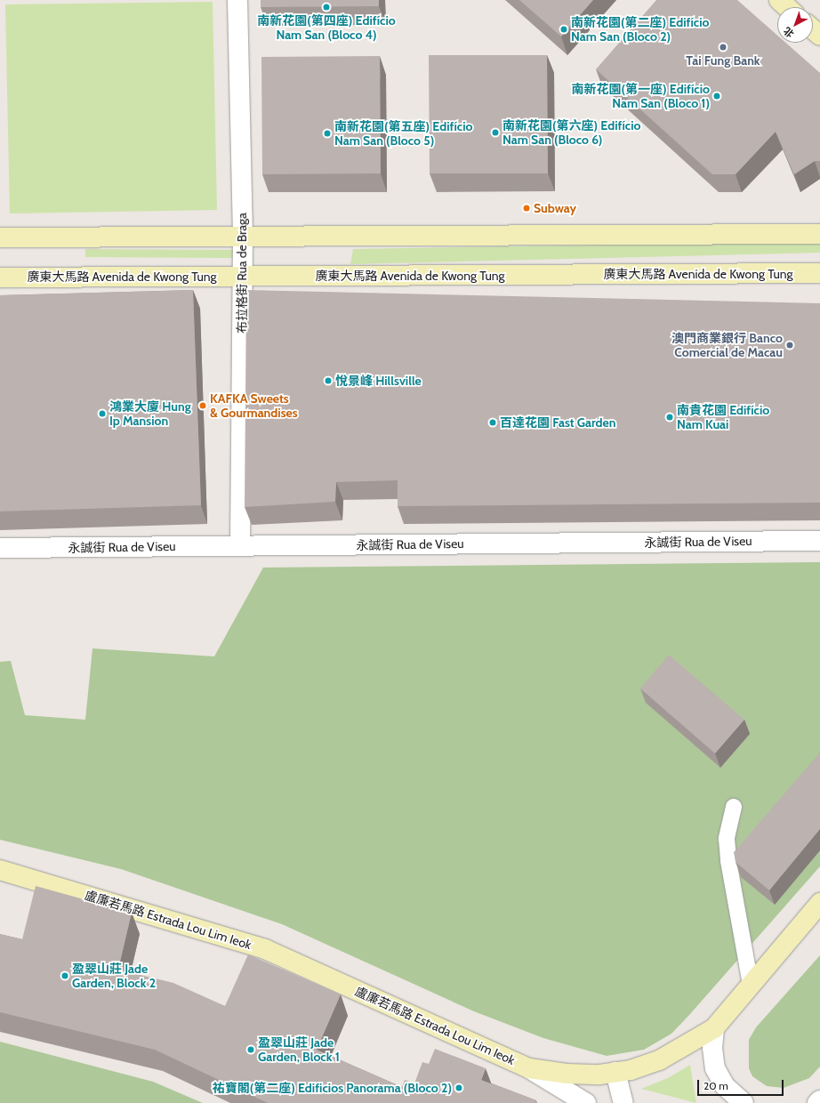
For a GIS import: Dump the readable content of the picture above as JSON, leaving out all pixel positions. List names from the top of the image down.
{
  "streets": {
    "main road": ["廣東大馬路 Avenida de Kwong Tung", "盧廉若馬路 Estrada Lou Lim Ieok"],
    "street": ["布拉格街 Rua de Braga", "永誠街 Rua de Viseu"]
  },
  "crossings": [
    ["布拉格街 Rua de Braga", "廣東大馬路 Avenida de Kwong Tung"],
    ["布拉格街 Rua de Braga", "永誠街 Rua de Viseu"]
  ],
  "places": [
    "南新花園(第四座) Edifício Nam San (Bloco 4)",
    "南新花園(第二座) Edifício Nam San (Bloco 2)",
    "Tai Fung Bank",
    "南新花園(第一座) Edifício Nam San (Bloco 1)",
    "南新花園(第六座) Edifício Nam San (Bloco 6)",
    "南新花園(第五座) Edifício Nam San (Bloco 5)",
    "Subway",
    "澳門商業銀行 Banco Comercial de Macau",
    "悅景峰 Hillsville",
    "KAFKA Sweets & Gourmandises",
    "鴻業大廈 Hung Ip Mansion",
    "南貴花園 Edifício Nam Kuai",
    "百達花園 Fast Garden",
    "盈翠山莊 Jade Garden, Block 2",
    "盈翠山莊 Jade Garden, Block 1",
    "祐寶閣(第二座) Edificios Panorama (Bloco 2)"
  ],
  "scale_bar": "20 m",
  "north": "bottom left"
}
